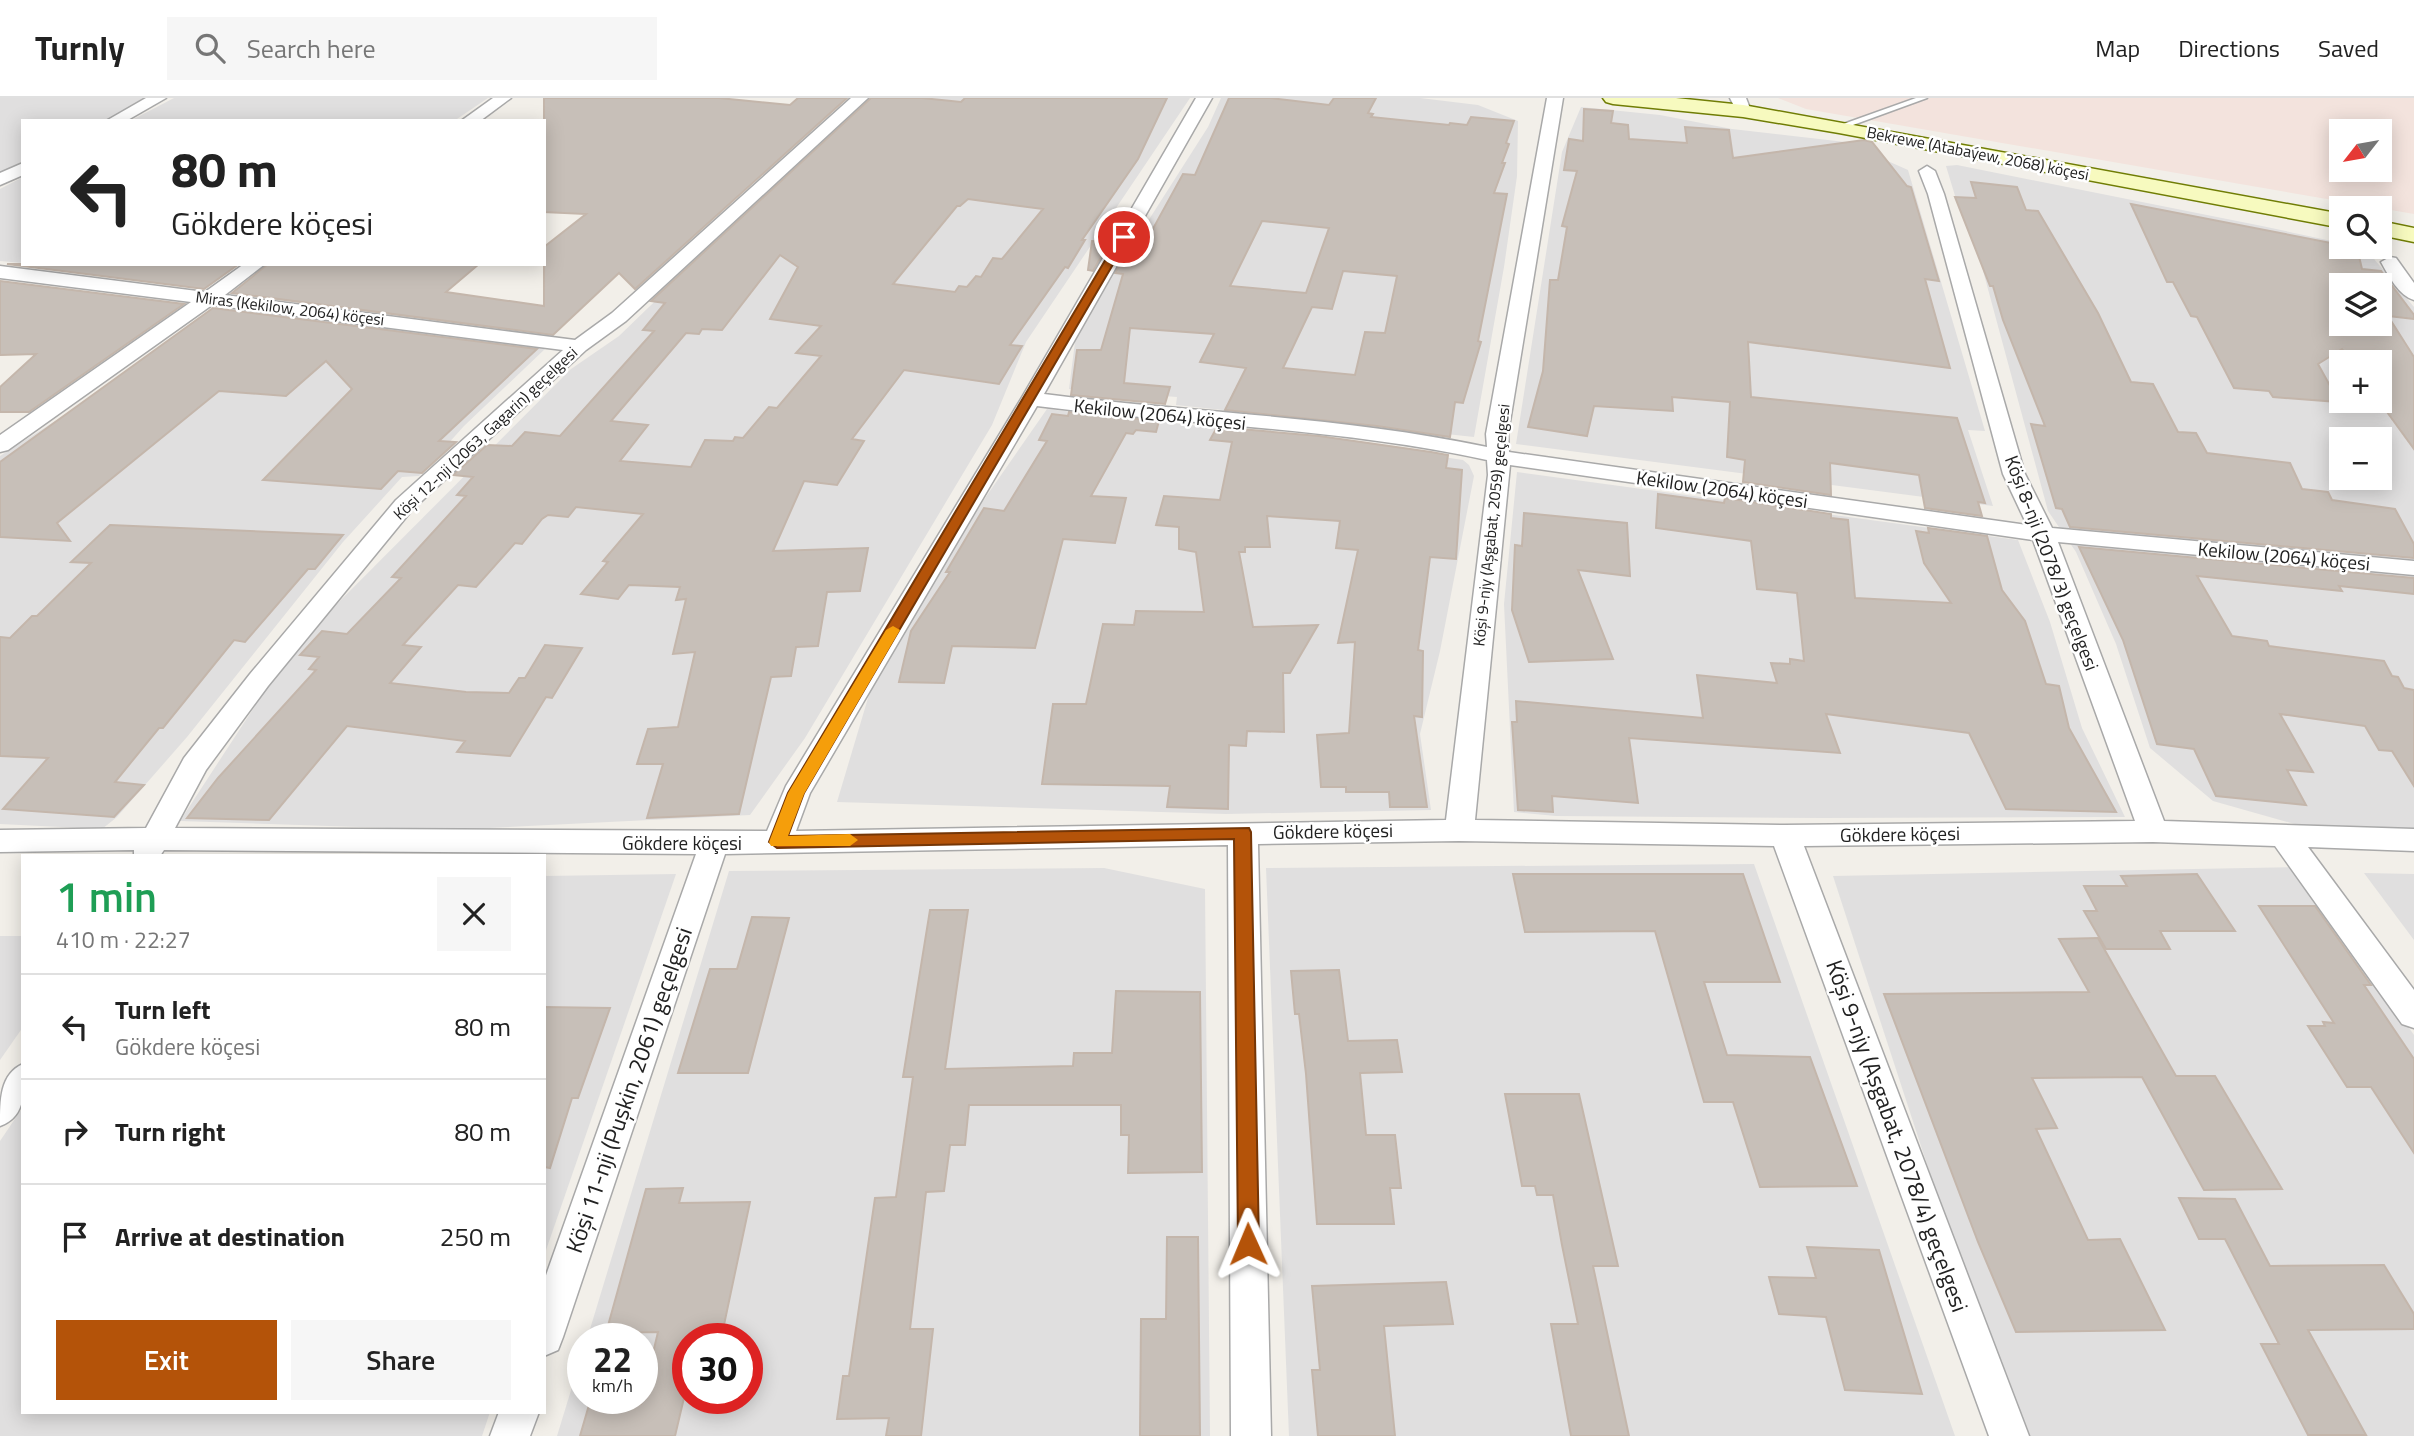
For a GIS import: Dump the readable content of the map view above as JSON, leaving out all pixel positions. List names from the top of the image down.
{
  "streets": {
    "main road": ["Bekrewe (Atabaýew, 2068) köçesi"],
    "street": [
      "Miras (Kekilow, 2064) köçesi",
      "Kekilow (2064) köçesi",
      "Köşi 12-nji (2063, Gagarin) geçelgesi",
      "Köşi 9-njy (Aşgabat, 2059) geçelgesi",
      "Köşi 8-nji (2078/3) geçelgesi",
      "Gökdere köçesi",
      "Köşi 11-nji (Puşkin, 2061) geçelgesi",
      "Köşi 9-njy (Aşgabat, 2078/4) geçelgesi"
    ]
  },
  "crossings": [
    ["Miras (Kekilow, 2064) köçesi", "Köşi 12-nji (2063, Gagarin) geçelgesi"],
    ["Kekilow (2064) köçesi", "Köşi 9-njy (Aşgabat, 2059) geçelgesi"],
    ["Kekilow (2064) köçesi", "Köşi 8-nji (2078/3) geçelgesi"],
    ["Köşi 12-nji (2063, Gagarin) geçelgesi", "Gökdere köçesi"],
    ["Köşi 9-njy (Aşgabat, 2059) geçelgesi", "Gökdere köçesi"],
    ["Köşi 8-nji (2078/3) geçelgesi", "Gökdere köçesi"],
    ["Gökdere köçesi", "Köşi 11-nji (Puşkin, 2061) geçelgesi"],
    ["Gökdere köçesi", "Köşi 9-njy (Aşgabat, 2078/4) geçelgesi"]
  ],
  "north": "bottom left",
  "page": {
    "header": "Turnly",
    "search": "Search here",
    "nav": ["Map", "Directions", "Saved"],
    "map_buttons": ["+", "−"],
    "turn": ["80 m", "Gökdere köçesi"],
    "heading": ["1 min", "410 m · 22:27"],
    "list": [
      {
        "name": "Turn left",
        "note": "Gökdere köçesi",
        "value": "80 m"
      },
      {
        "name": "Turn right",
        "value": "80 m"
      },
      {
        "name": "Arrive at destination",
        "value": "250 m"
      }
    ],
    "buttons": ["Exit", "Share"],
    "speed": "22 km/h",
    "limit": "30"
  }
}
